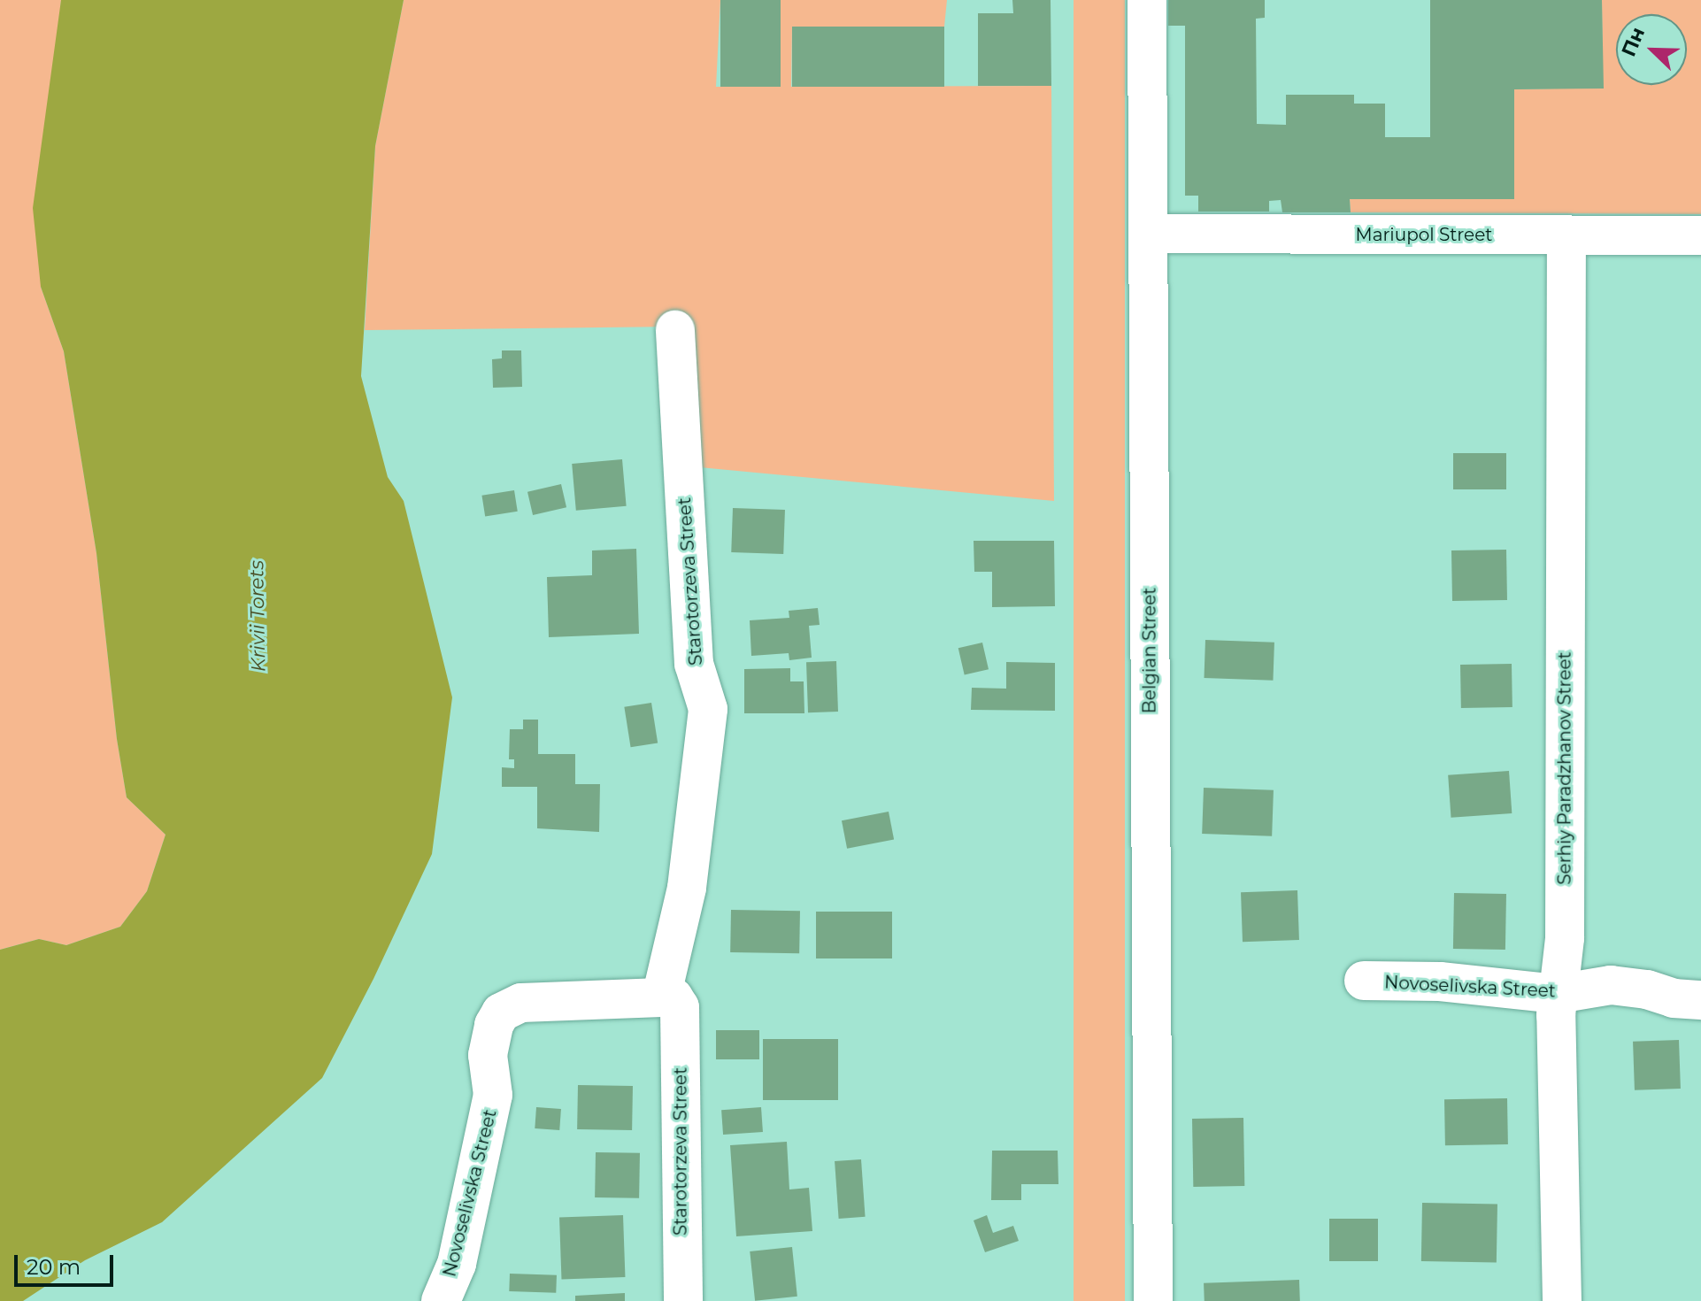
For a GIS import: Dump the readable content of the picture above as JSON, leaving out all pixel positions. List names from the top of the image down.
{
  "streets": {
    "street": [
      "Mariupol Street",
      "Starotorzeva Street",
      "Belgian Street",
      "Serhiy Paradzhanov Street",
      "Novoselivska Street"
    ]
  },
  "crossings": [
    ["Mariupol Street", "Belgian Street"],
    ["Mariupol Street", "Serhiy Paradzhanov Street"],
    ["Starotorzeva Street", "Novoselivska Street"],
    ["Serhiy Paradzhanov Street", "Novoselivska Street"]
  ],
  "water": ["Krivii Torets"],
  "scale_bar": "20 m",
  "north": "top left"
}
